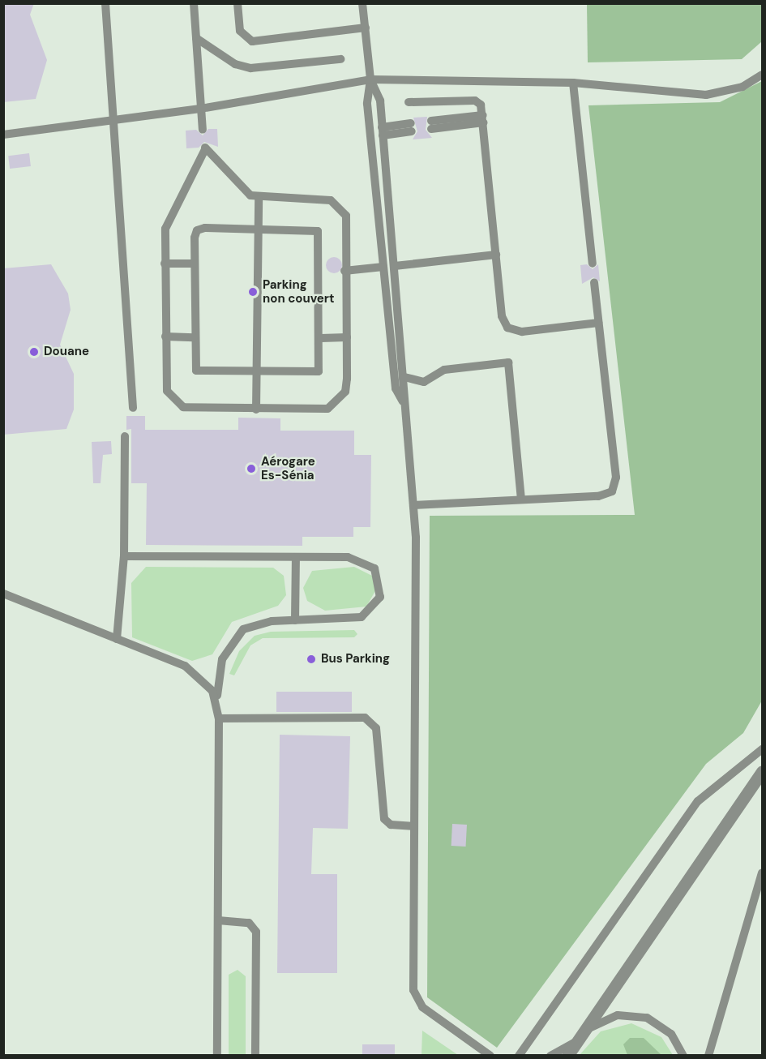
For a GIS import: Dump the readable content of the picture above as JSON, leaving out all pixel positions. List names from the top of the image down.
{
  "places": [
    "Parking non couvert",
    "Douane",
    "Aérogare Es-Sénia",
    "Bus Parking"
  ]
}
